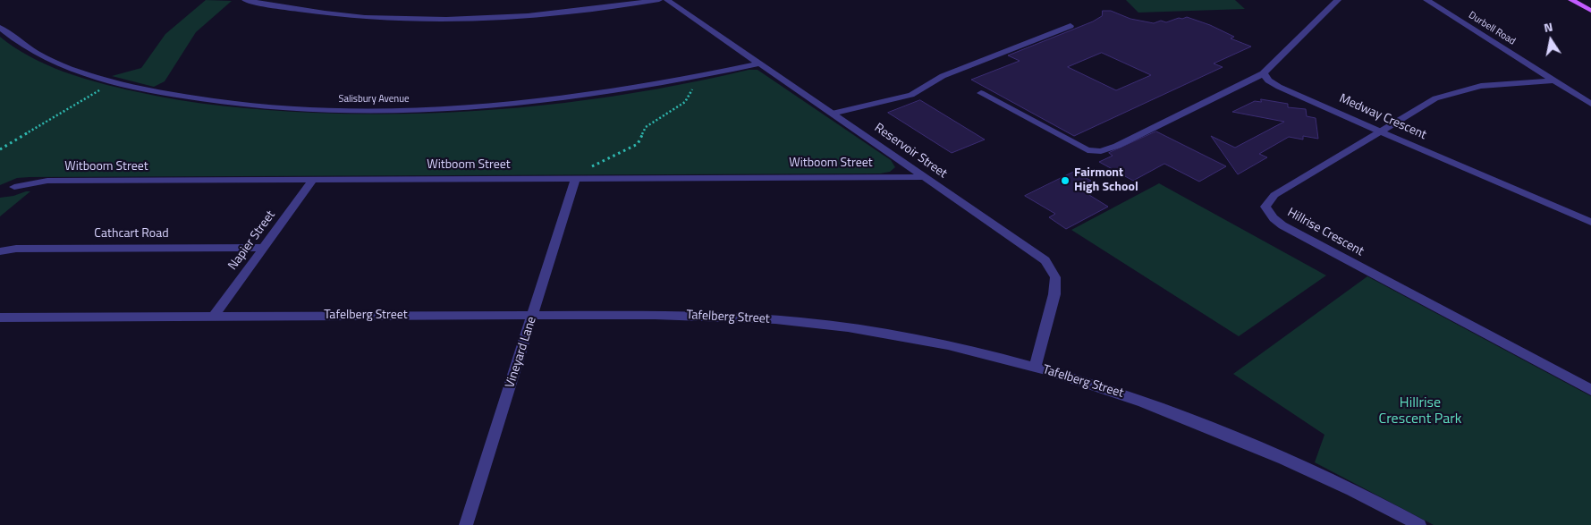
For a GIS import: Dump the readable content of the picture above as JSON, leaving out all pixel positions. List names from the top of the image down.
{
  "streets": {
    "street": [
      "Durbell Road",
      "Salisbury Avenue",
      "Medway Crescent",
      "Reservoir Street",
      "Witboom Street",
      "Hillrise Crescent",
      "Cathcart Road",
      "Napier Street",
      "Tafelberg Street",
      "Vineyard Lane"
    ]
  },
  "crossings": [
    ["Durbell Road", "Hillrise Crescent"],
    ["Salisbury Avenue", "Reservoir Street"],
    ["Medway Crescent", "Hillrise Crescent"],
    ["Reservoir Street", "Witboom Street"],
    ["Reservoir Street", "Tafelberg Street"],
    ["Witboom Street", "Napier Street"],
    ["Witboom Street", "Vineyard Lane"],
    ["Cathcart Road", "Napier Street"],
    ["Napier Street", "Tafelberg Street"],
    ["Tafelberg Street", "Vineyard Lane"]
  ],
  "parks": ["Hillrise Crescent Park"],
  "places": ["Fairmont High School"],
  "north": "top"
}
